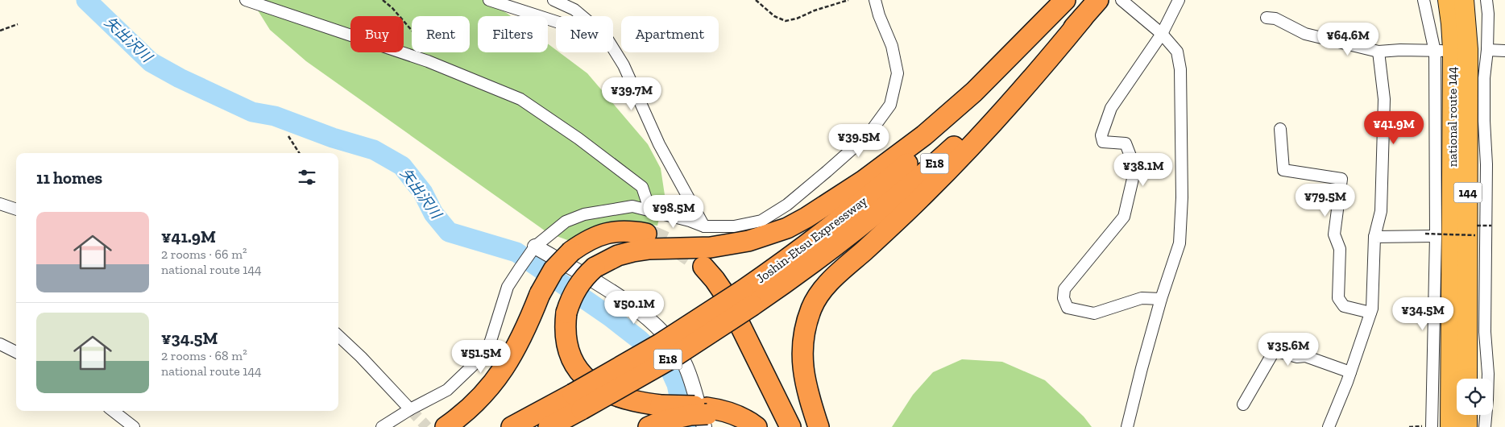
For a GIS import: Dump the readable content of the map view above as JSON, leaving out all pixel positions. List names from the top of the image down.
{
  "streets": {
    "highway": [
      "national route 144",
      "E18",
      "144",
      "Joshin-Etsu Expressway"
    ]
  },
  "water": ["矢出沢川"],
  "page": {
    "chip": [
      "Buy",
      "Rent",
      "Filters",
      "New",
      "Apartment"
    ],
    "price": [
      "¥64.6M",
      "¥39.7M",
      "¥41.9M",
      "¥39.5M",
      "¥38.1M",
      "¥79.5M",
      "¥98.5M",
      "¥50.1M",
      "¥34.5M",
      "¥35.6M",
      "¥51.5M"
    ],
    "heading": "11 homes",
    "list": [
      {
        "name": "¥41.9M",
        "note": "2 rooms · 66 m² · national route 144"
      },
      {
        "name": "¥34.5M",
        "note": "2 rooms · 68 m² · national route 144"
      }
    ]
  }
}
